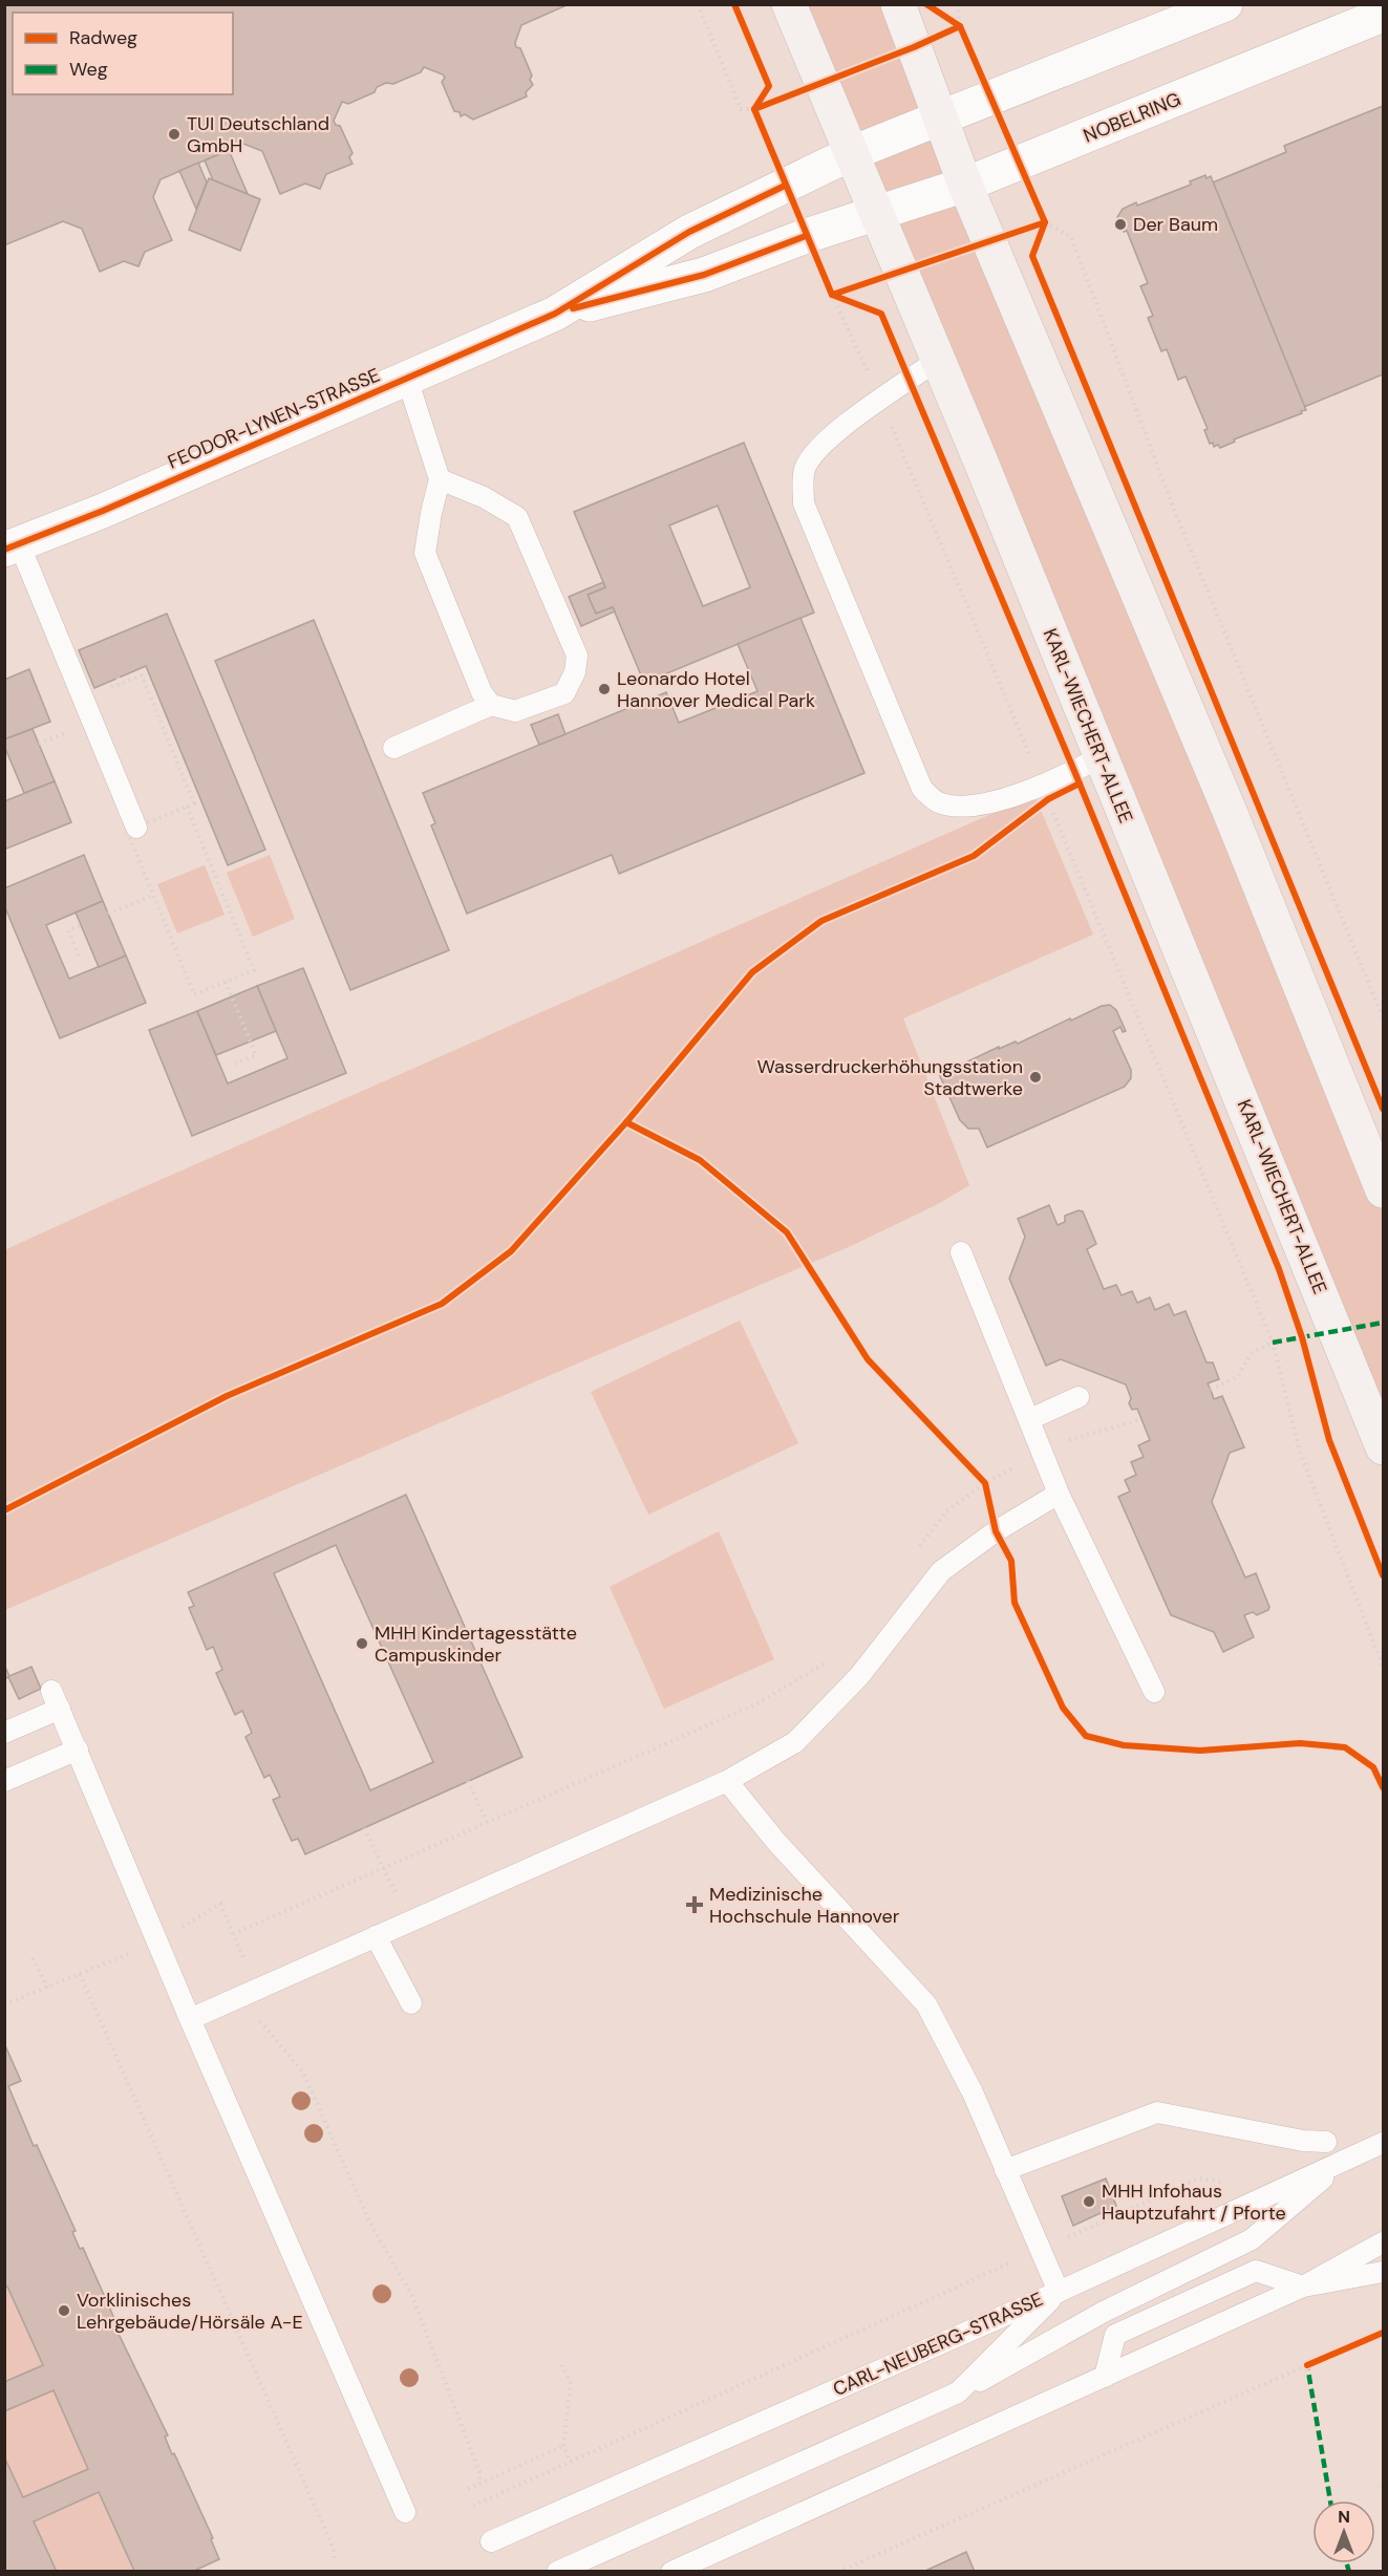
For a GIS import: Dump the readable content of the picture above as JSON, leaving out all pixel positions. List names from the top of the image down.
{
  "streets": {
    "main road": ["KARL-WIECHERT-ALLEE"],
    "street": ["NOBELRING", "FEODOR-LYNEN-STRASSE"],
    "lane": ["CARL-NEUBERG-STRASSE"]
  },
  "crossings": [
    ["NOBELRING", "FEODOR-LYNEN-STRASSE"],
    ["NOBELRING", "KARL-WIECHERT-ALLEE"],
    ["FEODOR-LYNEN-STRASSE", "KARL-WIECHERT-ALLEE"]
  ],
  "places": {
    "other": [
      "TUI Deutschland GmbH",
      "Der Baum",
      "Leonardo Hotel Hannover Medical Park",
      "Wasserdruckerhöhungsstation Stadtwerke",
      "MHH Kindertagesstätte Campuskinder",
      "MHH Infohaus Hauptzufahrt / Pforte",
      "Vorklinisches Lehrgebäude/Hörsäle A-E"
    ],
    "health": ["Medizinische Hochschule Hannover"]
  },
  "legend": ["Radweg", "Weg"],
  "north": "top"
}
